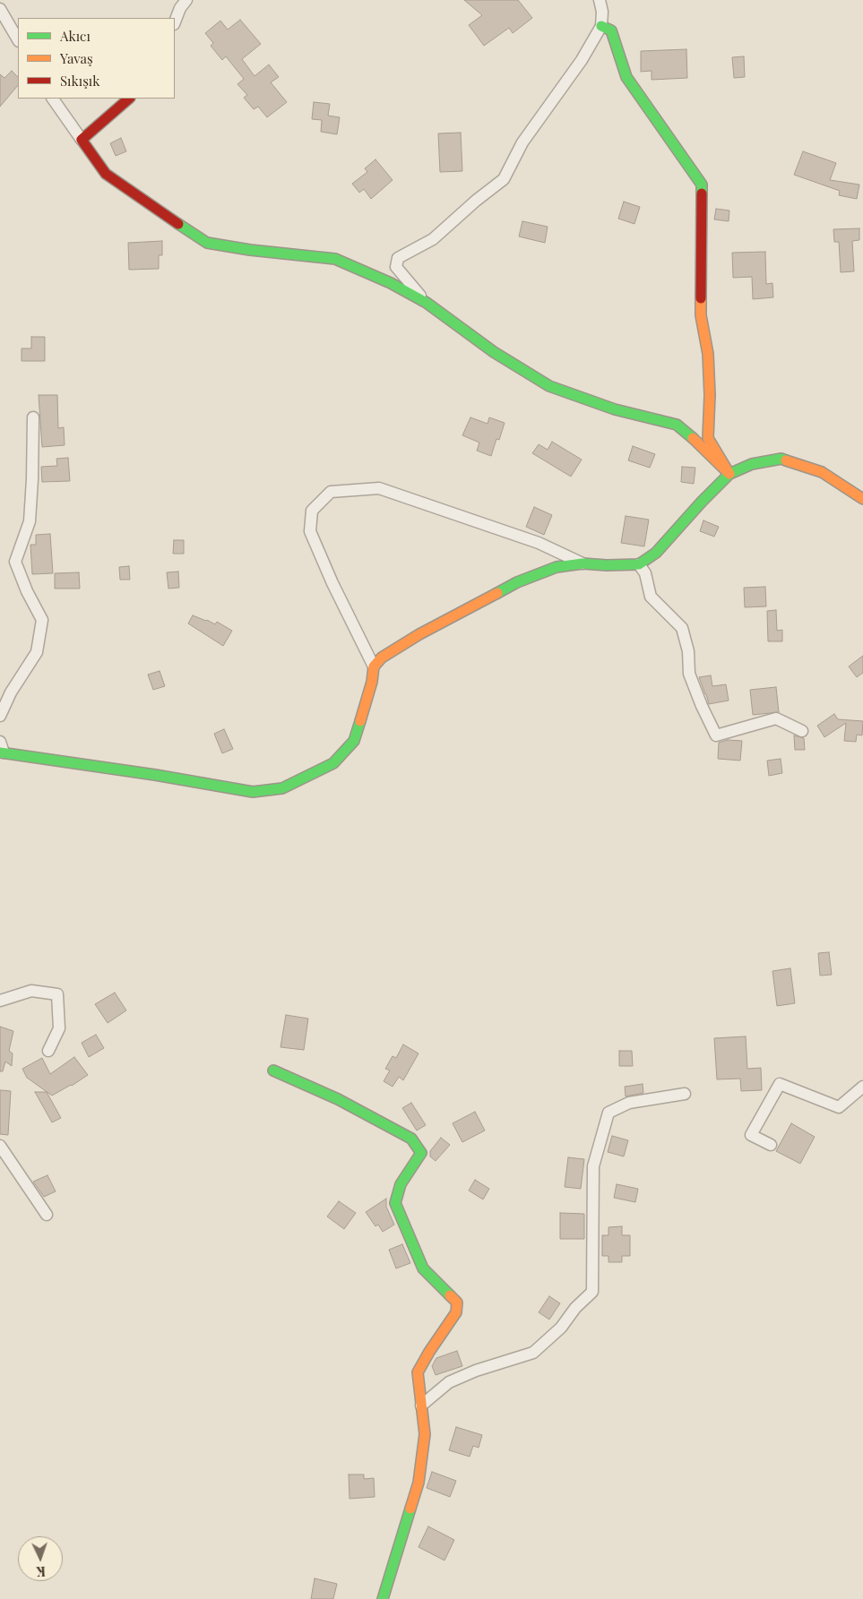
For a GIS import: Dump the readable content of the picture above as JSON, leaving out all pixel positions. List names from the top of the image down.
{
  "legend": ["Akıcı", "Yavaş", "Sıkışık"],
  "north": "bottom"
}
